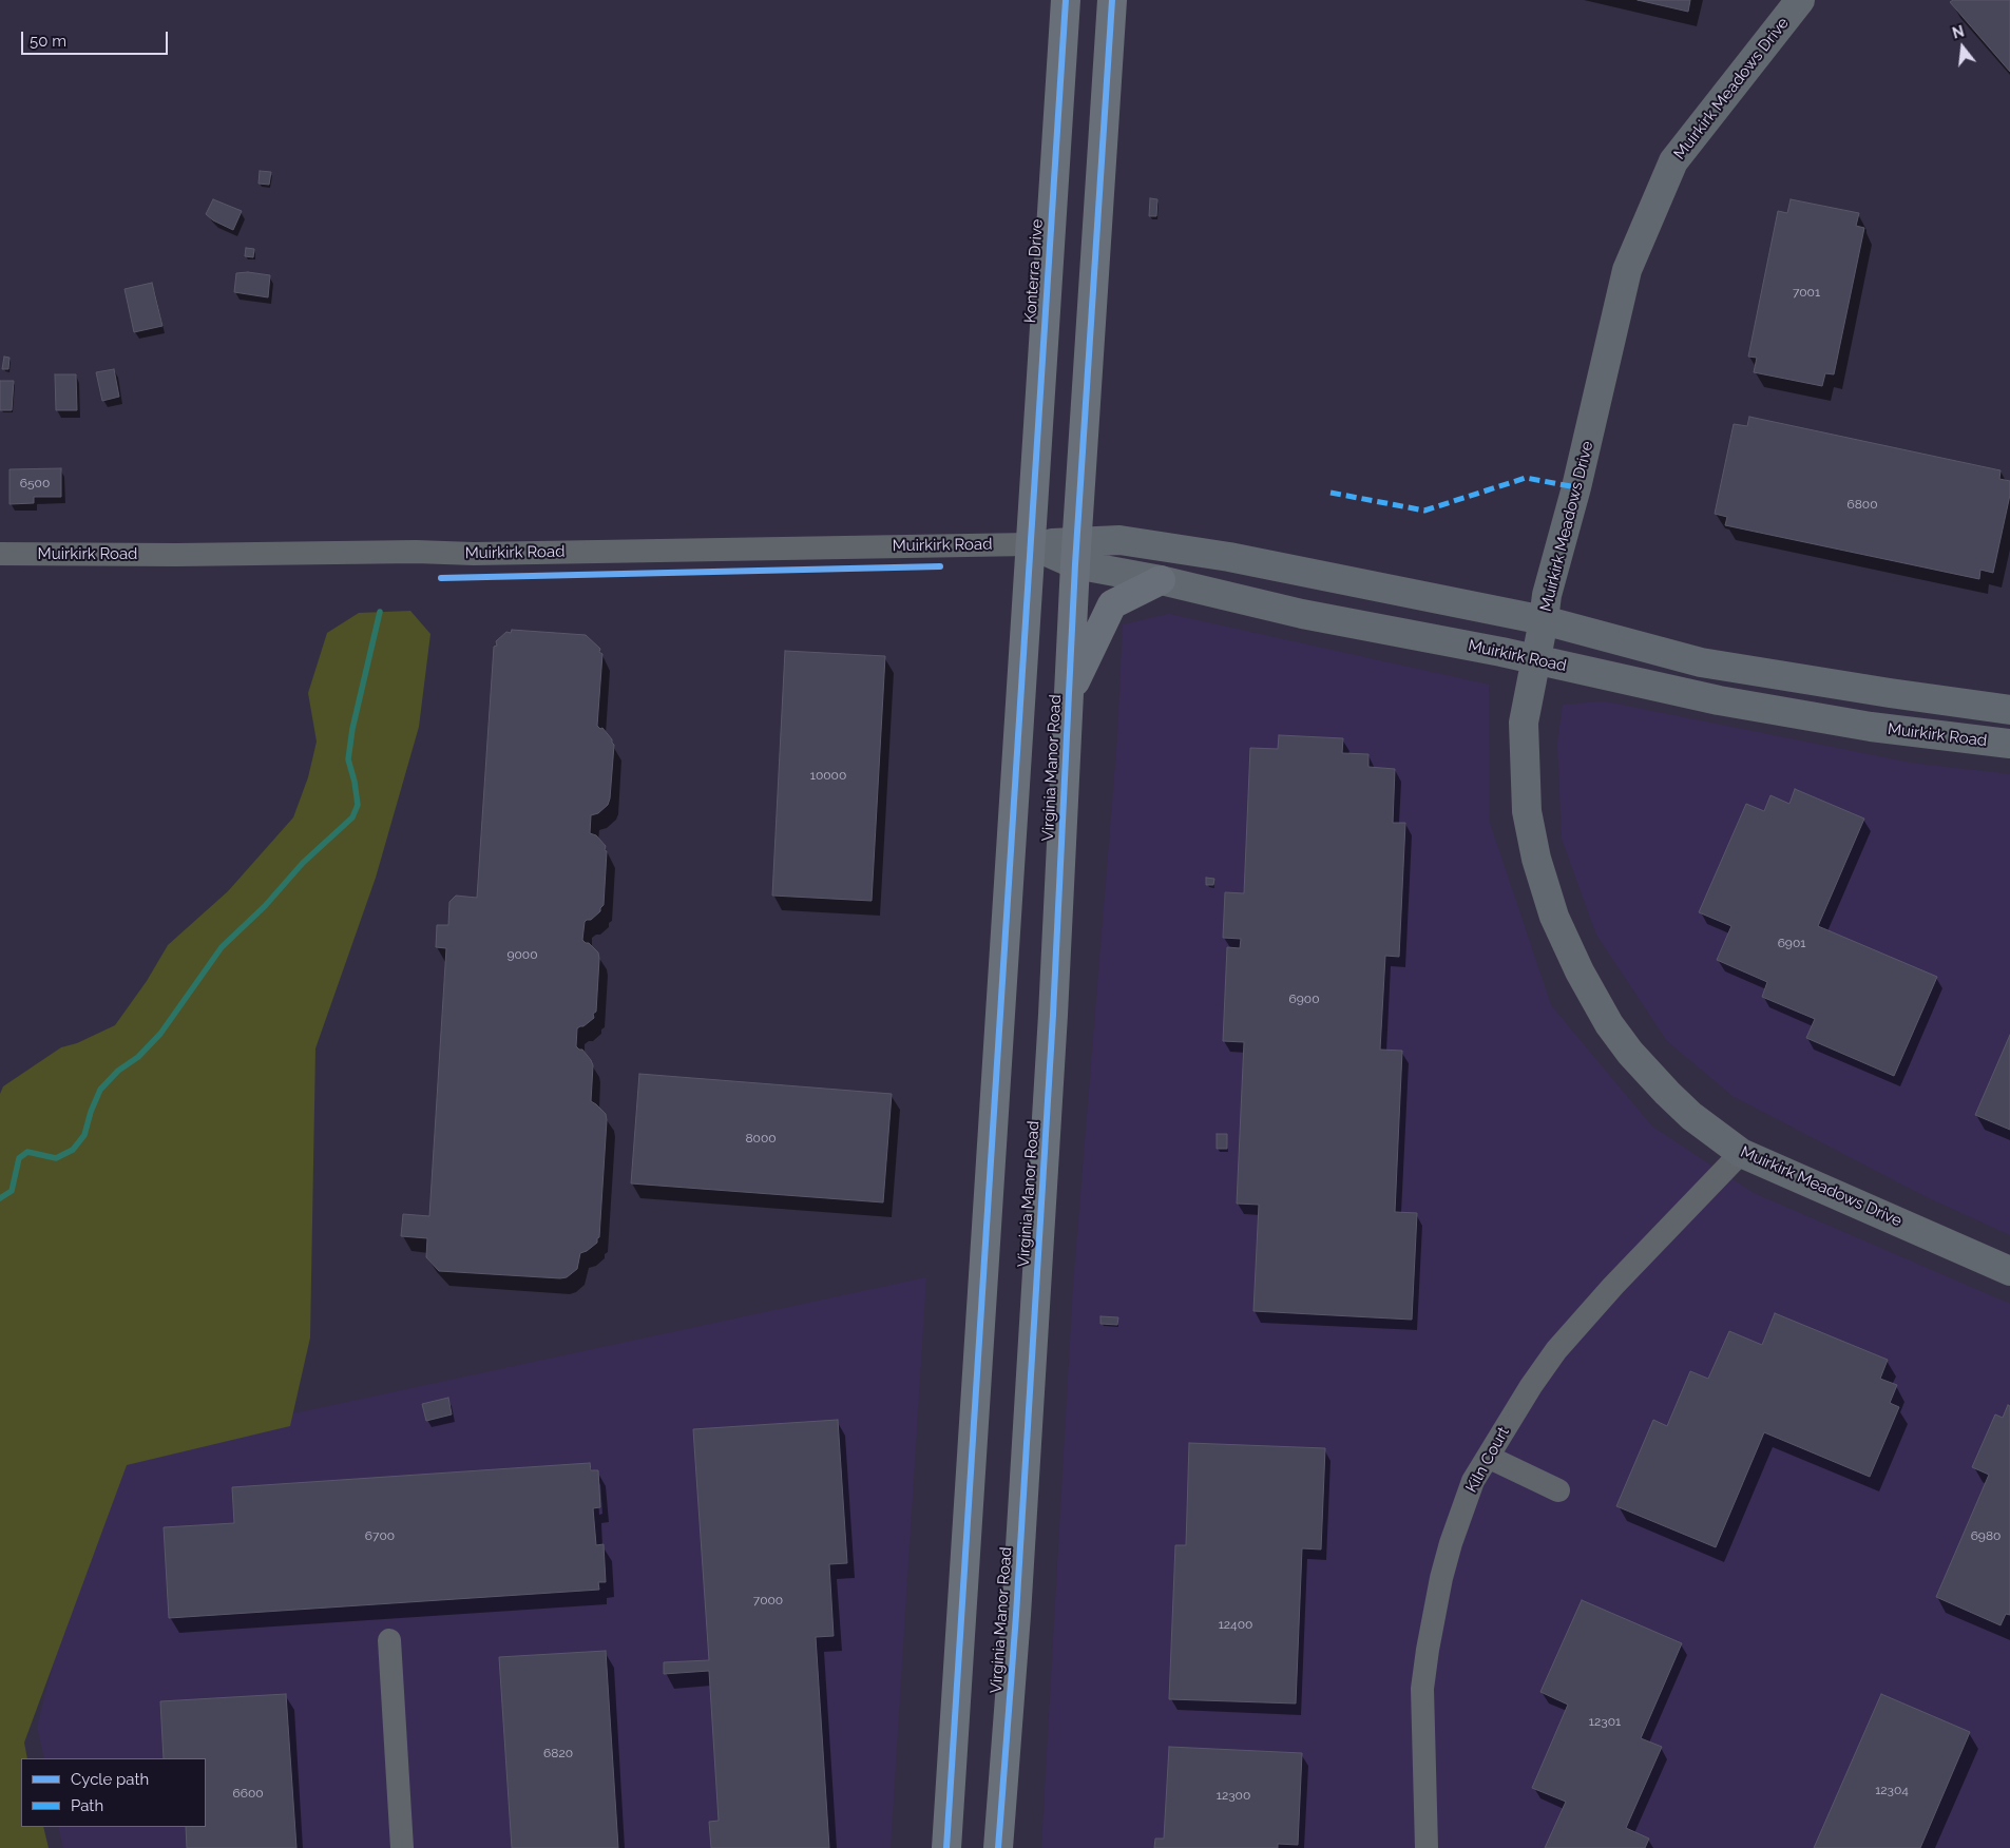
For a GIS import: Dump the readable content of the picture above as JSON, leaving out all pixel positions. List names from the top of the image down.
{
  "streets": {
    "main road": [
      "Muirkirk Meadows Drive",
      "Konterra Drive",
      "Muirkirk Road",
      "Virginia Manor Road"
    ],
    "street": ["Kiln Court"]
  },
  "crossings": [
    ["Muirkirk Meadows Drive", "Muirkirk Road"],
    ["Muirkirk Meadows Drive", "Kiln Court"],
    ["Konterra Drive", "Muirkirk Road"],
    ["Muirkirk Road", "Virginia Manor Road"]
  ],
  "house_numbers": [
    "7001",
    "6500",
    "6800",
    "10000",
    "6901",
    "9000",
    "6900",
    "8000",
    "6700",
    "6980",
    "7000",
    "12400",
    "12301",
    "6820",
    "12304",
    "6600",
    "12300"
  ],
  "legend": ["Cycle path", "Path"],
  "scale_bar": "50 m",
  "north": "top"
}
